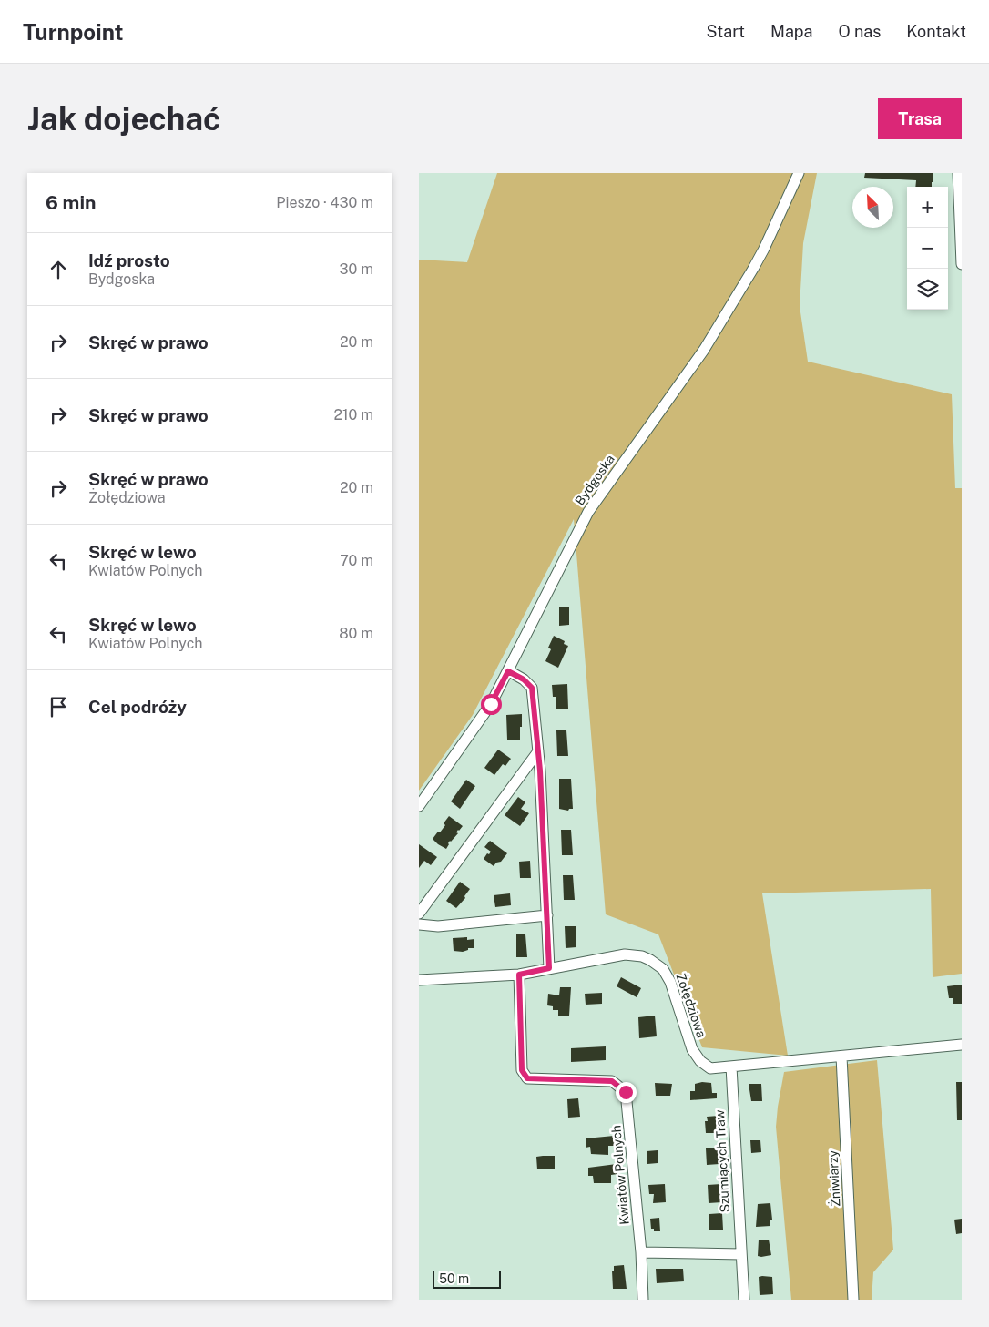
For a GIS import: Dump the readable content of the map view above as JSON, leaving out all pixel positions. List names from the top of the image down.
{
  "streets": {
    "street": [
      "Bydgoska",
      "Żołędziowa",
      "Szumiących Traw",
      "Kwiatów Polnych",
      "Żniwiarzy"
    ]
  },
  "crossings": [
    ["Żołędziowa", "Szumiących Traw"],
    ["Żołędziowa", "Kwiatów Polnych"],
    ["Żołędziowa", "Żniwiarzy"]
  ],
  "scale_bar": "50 m",
  "north": "top left",
  "page": {
    "header": "Turnpoint",
    "nav": [
      "Start",
      "Mapa",
      "O nas",
      "Kontakt"
    ],
    "buttons": "Trasa",
    "title": "Jak dojechać",
    "heading": ["6 min", "Pieszo · 430 m"],
    "map_buttons": ["+", "−"],
    "list": [
      ["Idź prosto", "Bydgoska", "30 m"],
      ["Skręć w prawo", "20 m"],
      ["Skręć w prawo", "210 m"],
      ["Skręć w prawo", "Żołędziowa", "20 m"],
      ["Skręć w lewo", "Kwiatów Polnych", "70 m"],
      ["Skręć w lewo", "Kwiatów Polnych", "80 m"],
      "Cel podróży"
    ],
    "scale": "50 m"
  }
}
